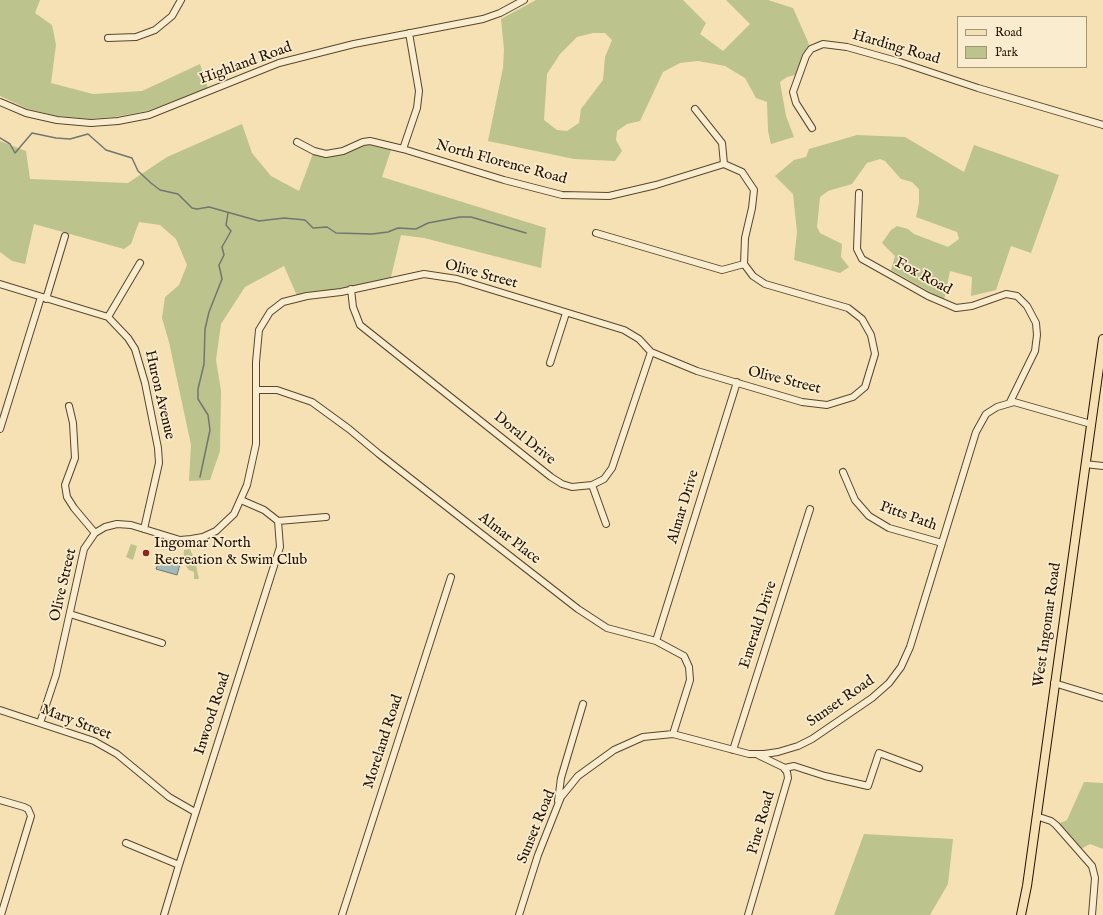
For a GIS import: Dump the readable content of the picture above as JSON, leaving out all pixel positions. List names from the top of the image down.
{
  "streets": {
    "main road": ["West Ingomar Road"],
    "street": [
      "Harding Road",
      "Highland Road",
      "North Florence Road",
      "Olive Street",
      "Fox Road",
      "Huron Avenue",
      "Doral Drive",
      "Almar Drive",
      "Pitts Path",
      "Almar Place",
      "Emerald Drive",
      "Sunset Road",
      "Inwood Road",
      "Mary Street",
      "Moreland Road",
      "Pine Road"
    ]
  },
  "crossings": [
    ["Olive Street", "Huron Avenue"],
    ["Olive Street", "Doral Drive"],
    ["Olive Street", "Almar Drive"],
    ["Olive Street", "Almar Place"],
    ["Olive Street", "Mary Street"],
    ["Fox Road", "Sunset Road"],
    ["Almar Drive", "Almar Place"],
    ["Pitts Path", "Sunset Road"],
    ["Almar Place", "Sunset Road"],
    ["Emerald Drive", "Sunset Road"],
    ["Inwood Road", "Mary Street"]
  ],
  "places": ["Ingomar North Recreation & Swim Club"],
  "legend": ["Road", "Park"]
}
